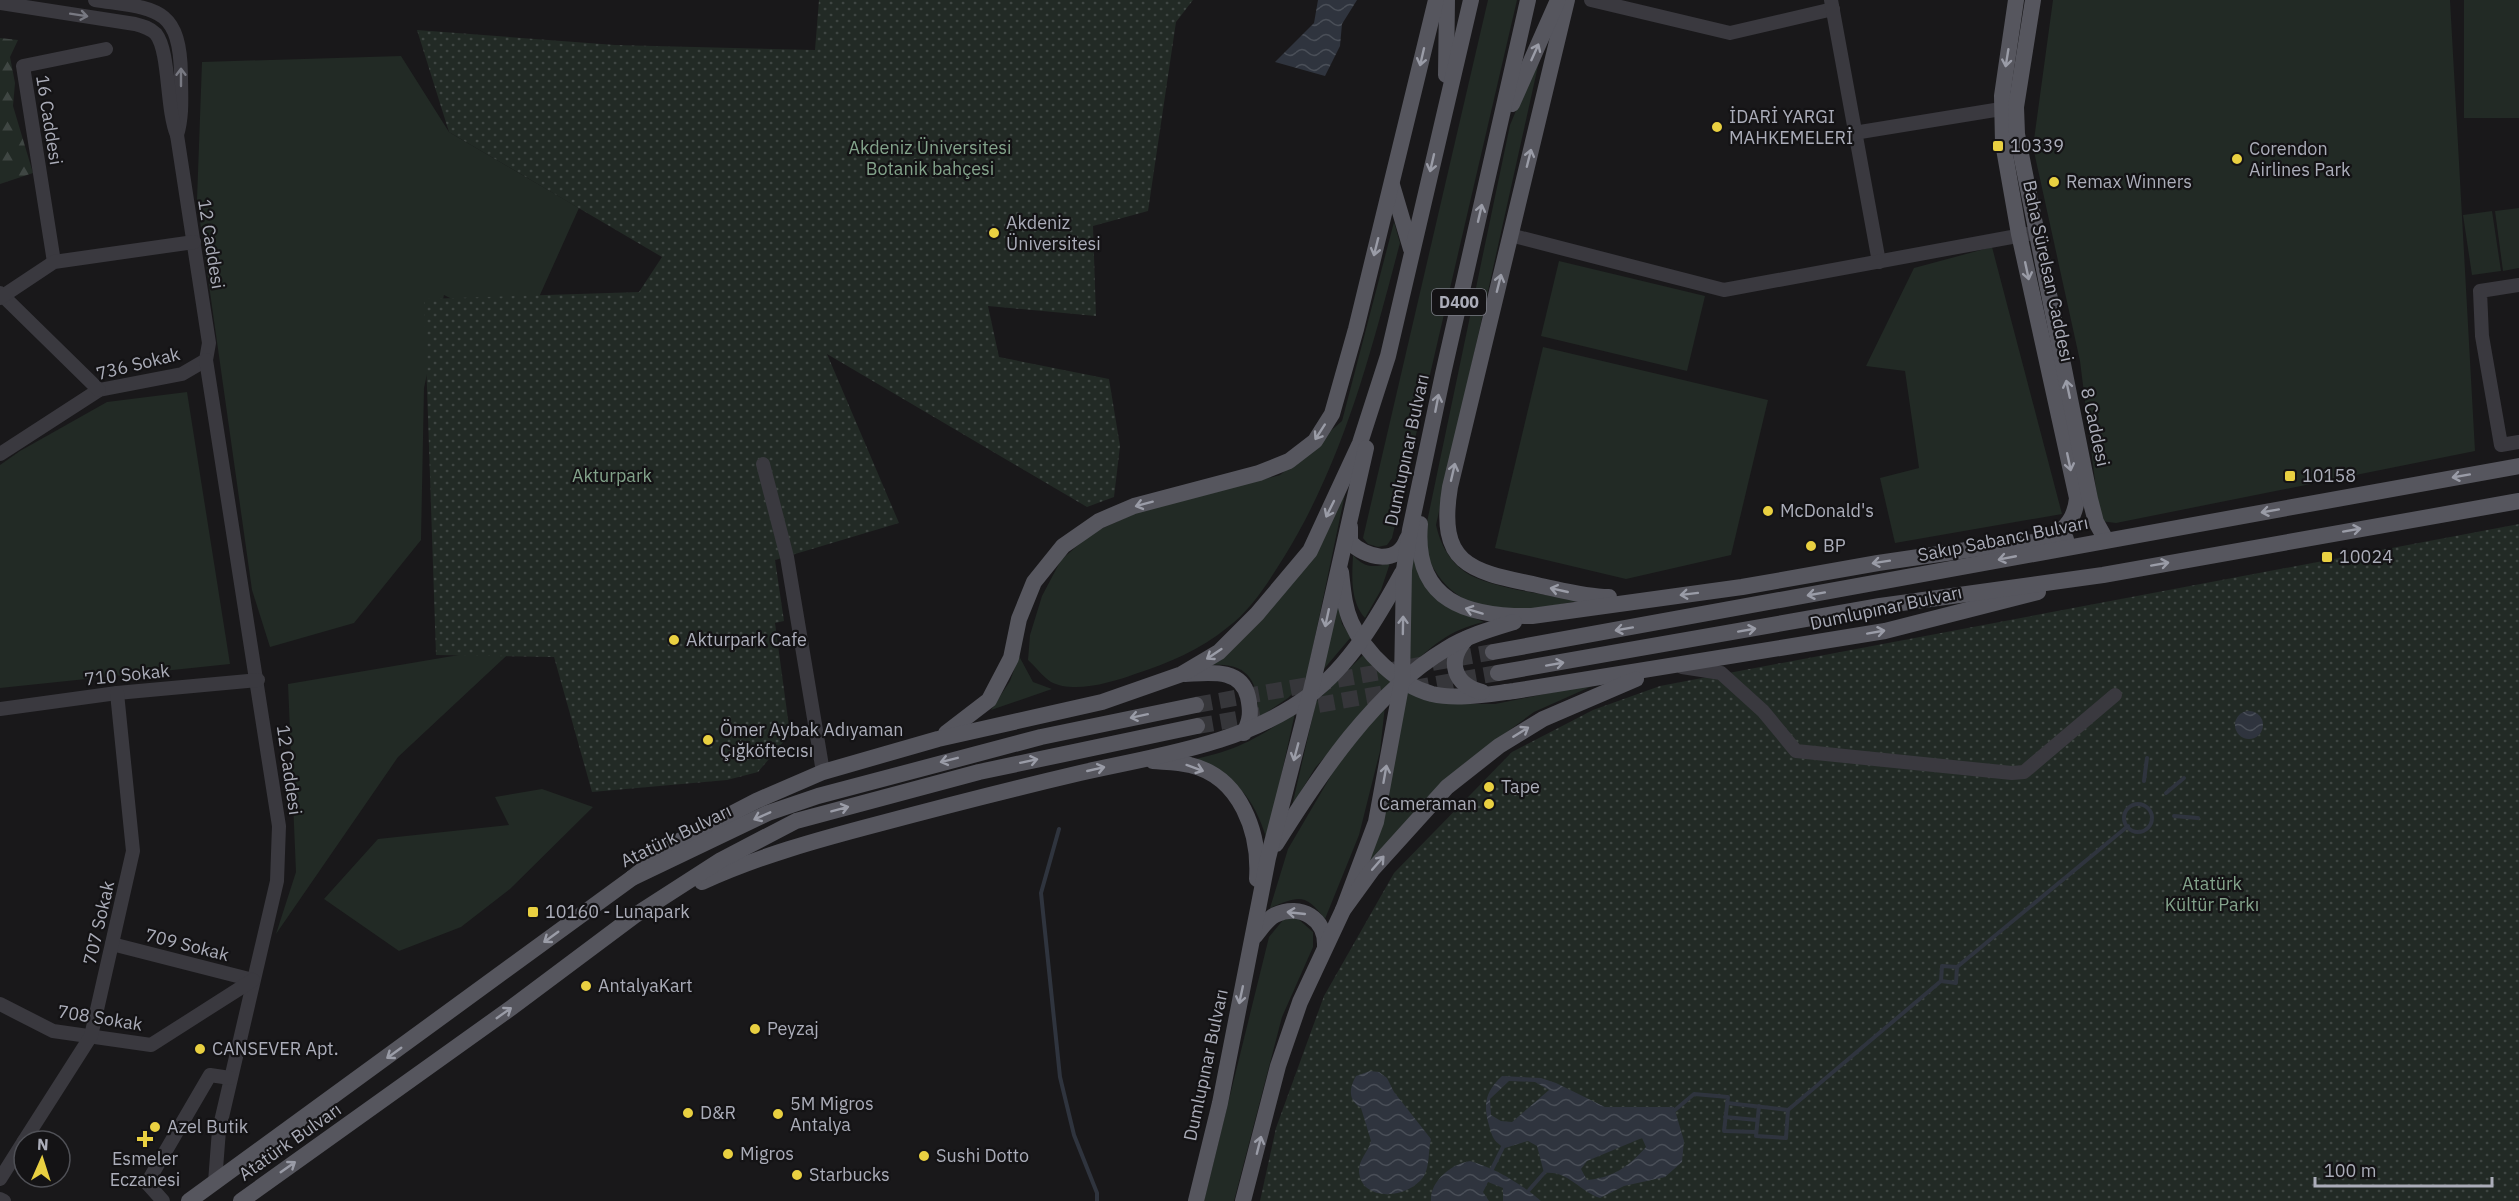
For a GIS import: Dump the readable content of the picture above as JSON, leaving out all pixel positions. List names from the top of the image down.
{
  "streets": {
    "main road": [
      "Baha Sürelsan Caddesi",
      "D400",
      "8 Caddesi",
      "Dumlupınar Bulvarı",
      "Sakıp Sabancı Bulvarı",
      "Atatürk Bulvarı"
    ],
    "street": [
      "16 Caddesi",
      "12 Caddesi",
      "736 Sokak",
      "710 Sokak",
      "707 Sokak",
      "709 Sokak",
      "708 Sokak"
    ]
  },
  "crossings": [
    ["12 Caddesi", "736 Sokak"],
    ["12 Caddesi", "710 Sokak"],
    ["12 Caddesi", "Atatürk Bulvarı"],
    ["12 Caddesi", "709 Sokak"],
    ["12 Caddesi", "708 Sokak"],
    ["Baha Sürelsan Caddesi", "8 Caddesi"],
    ["8 Caddesi", "Sakıp Sabancı Bulvarı"],
    ["710 Sokak", "707 Sokak"],
    ["707 Sokak", "709 Sokak"],
    ["707 Sokak", "708 Sokak"],
    ["709 Sokak", "708 Sokak"]
  ],
  "one_way": ["Baha Sürelsan Caddesi", "8 Caddesi"],
  "parks": ["Akdeniz Üniversitesi Botanik bahçesi", "Akturpark", "Atatürk Kültür Parkı"],
  "places": {
    "other": [
      "İDARİ YARGI MAHKEMELERİ",
      "Corendon Airlines Park",
      "Remax Winners",
      "Akdeniz Üniversitesi",
      "McDonald's",
      "BP",
      "Akturpark Cafe",
      "Ömer Aybak Adıyaman Çığköftecısı",
      "Tape",
      "Cameraman",
      "AntalyaKart",
      "Peyzaj",
      "CANSEVER Apt.",
      "D&R",
      "5M Migros Antalya",
      "Azel Butik",
      "Migros",
      "Sushi Dotto",
      "Starbucks"
    ],
    "transit": [
      "10339",
      "10158",
      "10024",
      "10160 - Lunapark"
    ],
    "health": ["Esmeler Eczanesi"]
  },
  "scale_bar": "100 m",
  "north": "top"
}
